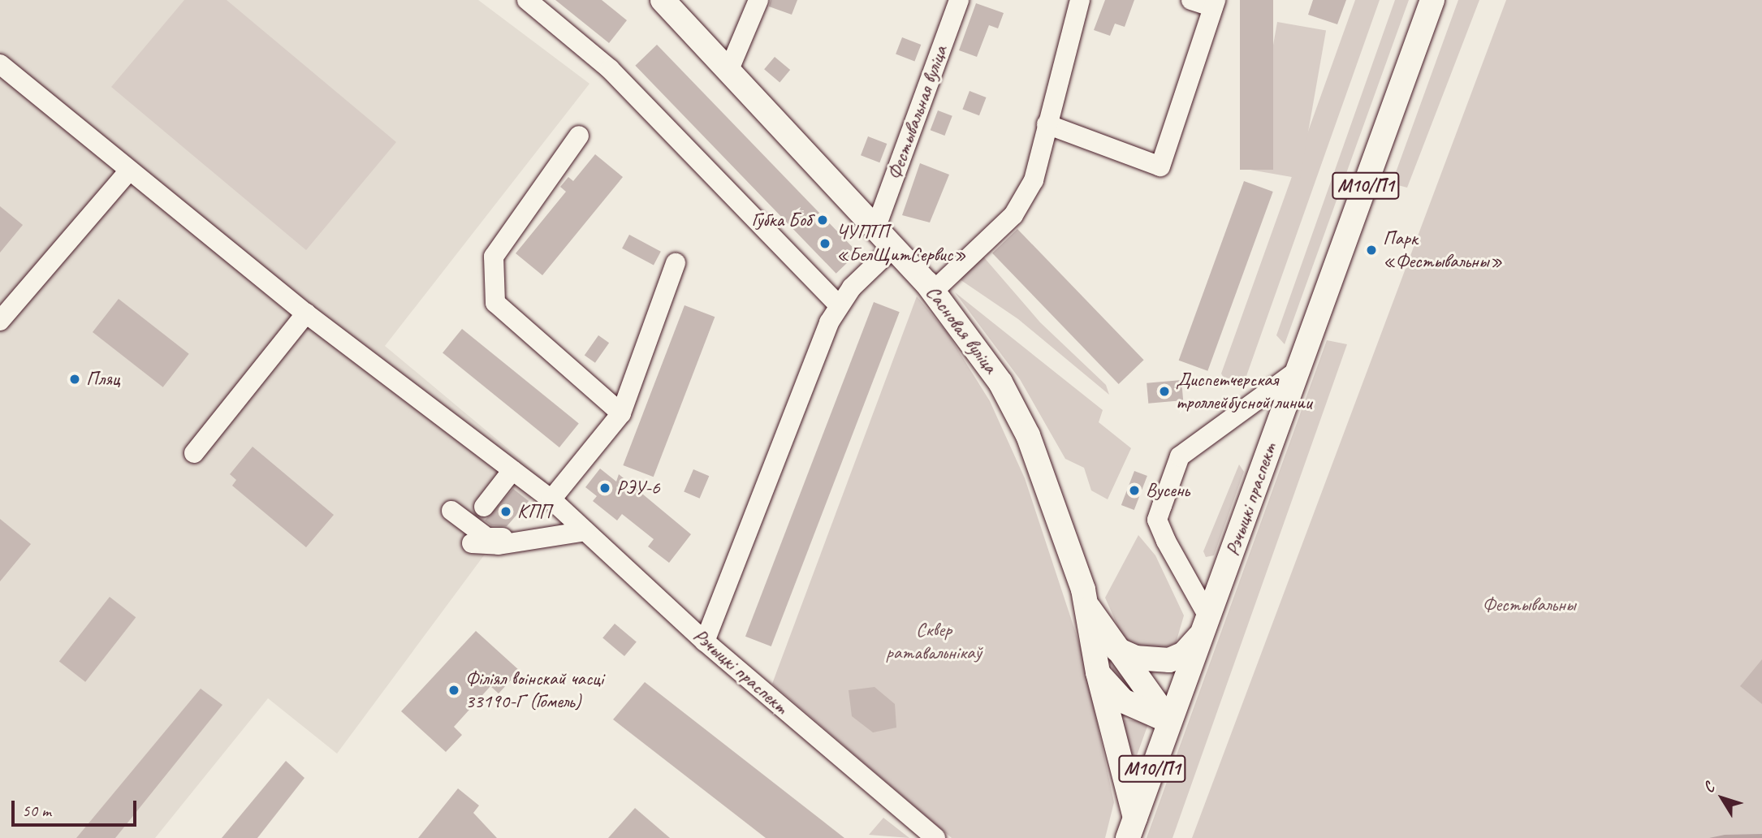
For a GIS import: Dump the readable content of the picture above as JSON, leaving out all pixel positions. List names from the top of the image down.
{
  "streets": {
    "main road": ["М10/П1", "Сасновая вуліца", "Рэчыцкі праспект"],
    "street": ["Фестывальная вуліца"]
  },
  "crossings": [
    ["Фестывальная вуліца", "Сасновая вуліца"],
    ["Сасновая вуліца", "Рэчыцкі праспект"]
  ],
  "parks": ["Фестывальны", "Сквер ратавальнікаў"],
  "places": [
    "Губка Боб",
    "ЧУПТП «БелЩитСервис»",
    "Парк «Фестывальны»",
    "Пляц",
    "Диспетчерская троллейбусной линии",
    "РЭУ-6",
    "Вусень",
    "КПП",
    "Філіял воінскай часці 33190-Г (Гомель)"
  ],
  "scale_bar": "50 m",
  "north": "top left"
}
